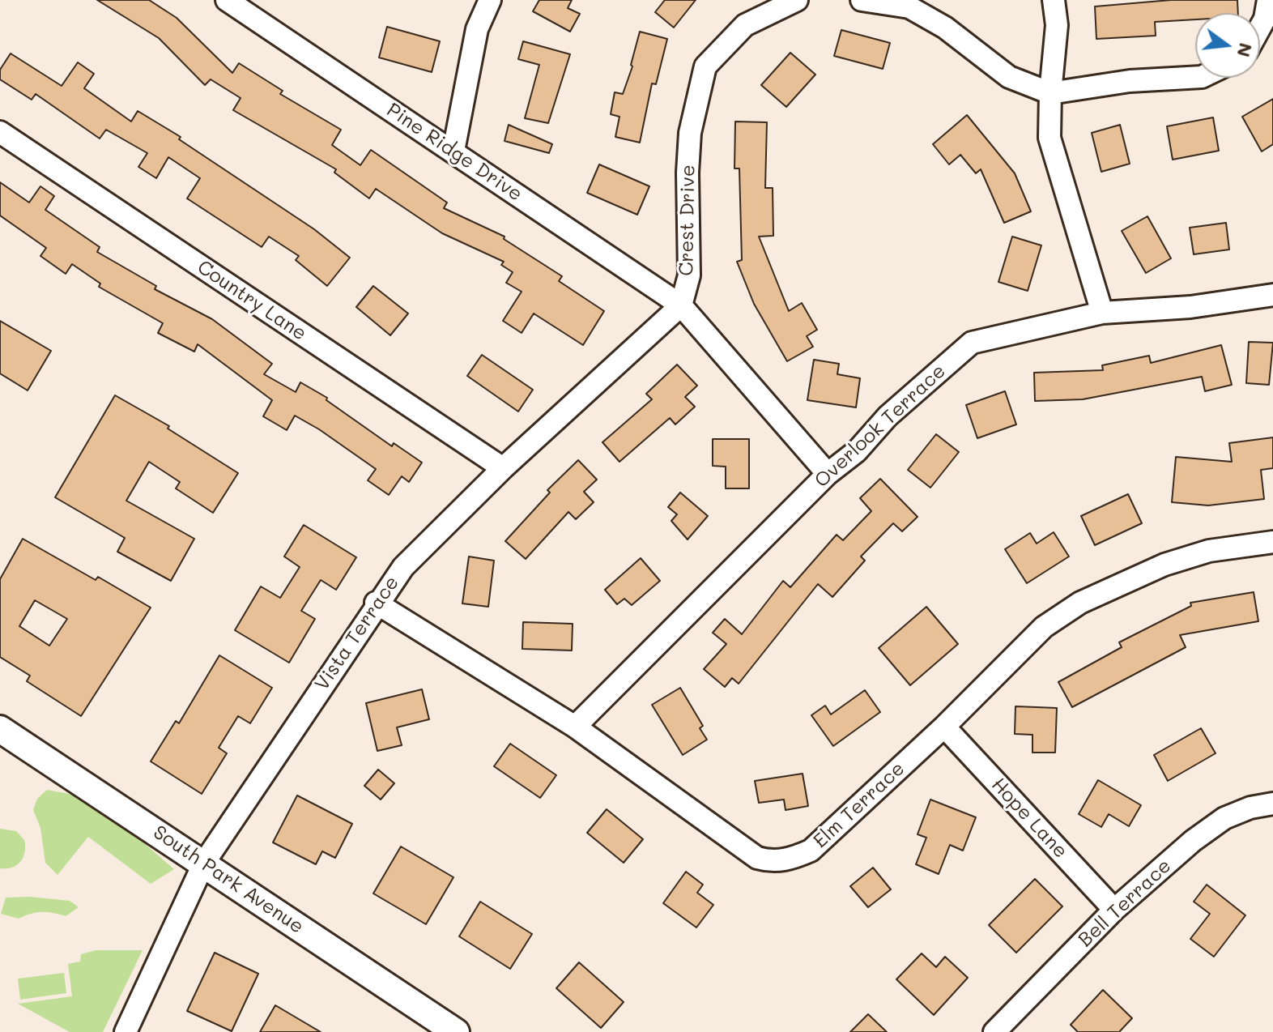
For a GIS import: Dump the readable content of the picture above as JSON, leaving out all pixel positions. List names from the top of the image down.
{
  "streets": {
    "street": [
      "Pine Ridge Drive",
      "Crest Drive",
      "Country Lane",
      "Overlook Terrace",
      "Vista Terrace",
      "Elm Terrace",
      "Hope Lane",
      "South Park Avenue",
      "Bell Terrace"
    ]
  },
  "crossings": [
    ["Pine Ridge Drive", "Crest Drive"],
    ["Pine Ridge Drive", "Vista Terrace"],
    ["Crest Drive", "Vista Terrace"],
    ["Country Lane", "Vista Terrace"],
    ["Overlook Terrace", "Elm Terrace"],
    ["Vista Terrace", "Elm Terrace"],
    ["Vista Terrace", "South Park Avenue"],
    ["Elm Terrace", "Hope Lane"],
    ["Hope Lane", "Bell Terrace"]
  ],
  "north": "right"
}
